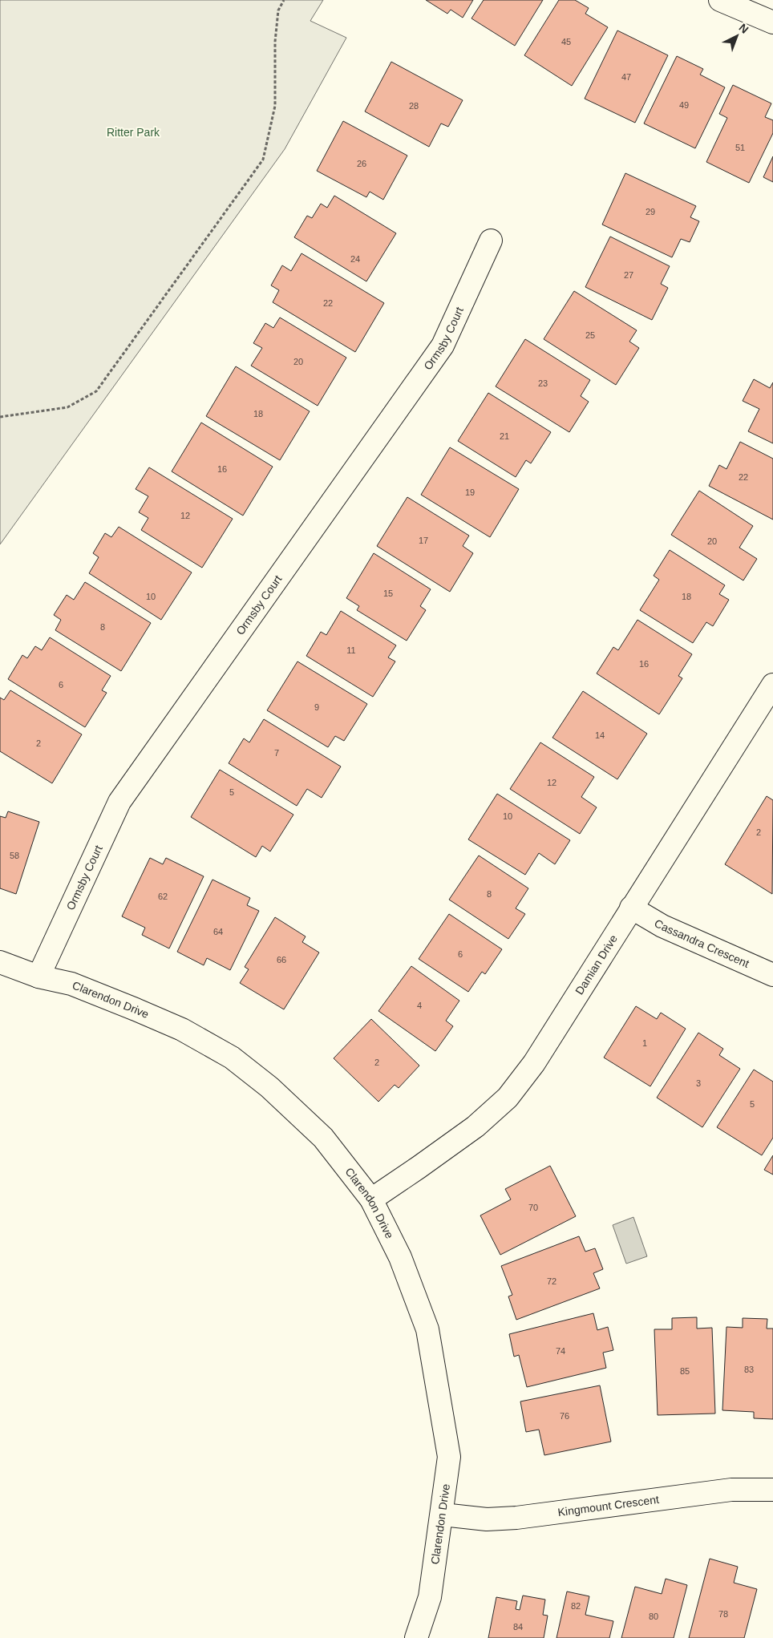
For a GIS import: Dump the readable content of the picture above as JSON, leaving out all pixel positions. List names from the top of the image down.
{
  "streets": {
    "street": [
      "Ormsby Court",
      "Cassandra Crescent",
      "Damian Drive",
      "Clarendon Drive",
      "Kingmount Crescent"
    ]
  },
  "crossings": [
    ["Ormsby Court", "Clarendon Drive"],
    ["Cassandra Crescent", "Damian Drive"],
    ["Damian Drive", "Clarendon Drive"],
    ["Clarendon Drive", "Kingmount Crescent"]
  ],
  "parks": ["Ritter Park"],
  "house_numbers": [
    "45",
    "47",
    "49",
    "28",
    "51",
    "26",
    "29",
    "24",
    "27",
    "22",
    "25",
    "20",
    "23",
    "18",
    "21",
    "16",
    "22",
    "19",
    "12",
    "17",
    "20",
    "15",
    "10",
    "18",
    "8",
    "11",
    "16",
    "6",
    "9",
    "14",
    "2",
    "7",
    "12",
    "5",
    "10",
    "2",
    "58",
    "8",
    "62",
    "64",
    "6",
    "66",
    "4",
    "1",
    "2",
    "3",
    "5",
    "70",
    "72",
    "74",
    "83",
    "85",
    "76",
    "82",
    "78",
    "80",
    "84"
  ],
  "north": "top right"
}
